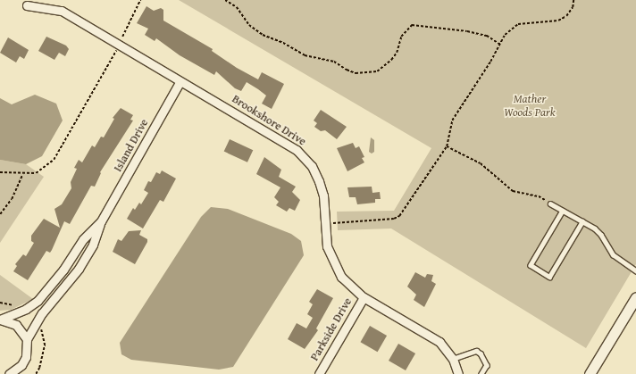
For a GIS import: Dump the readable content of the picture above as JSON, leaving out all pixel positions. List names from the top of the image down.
{
  "streets": {
    "street": ["Brookshore Drive", "Island Drive", "Parkside Drive"]
  },
  "crossings": [
    ["Brookshore Drive", "Island Drive"],
    ["Brookshore Drive", "Parkside Drive"]
  ],
  "parks": ["Mather Woods Park"]
}
